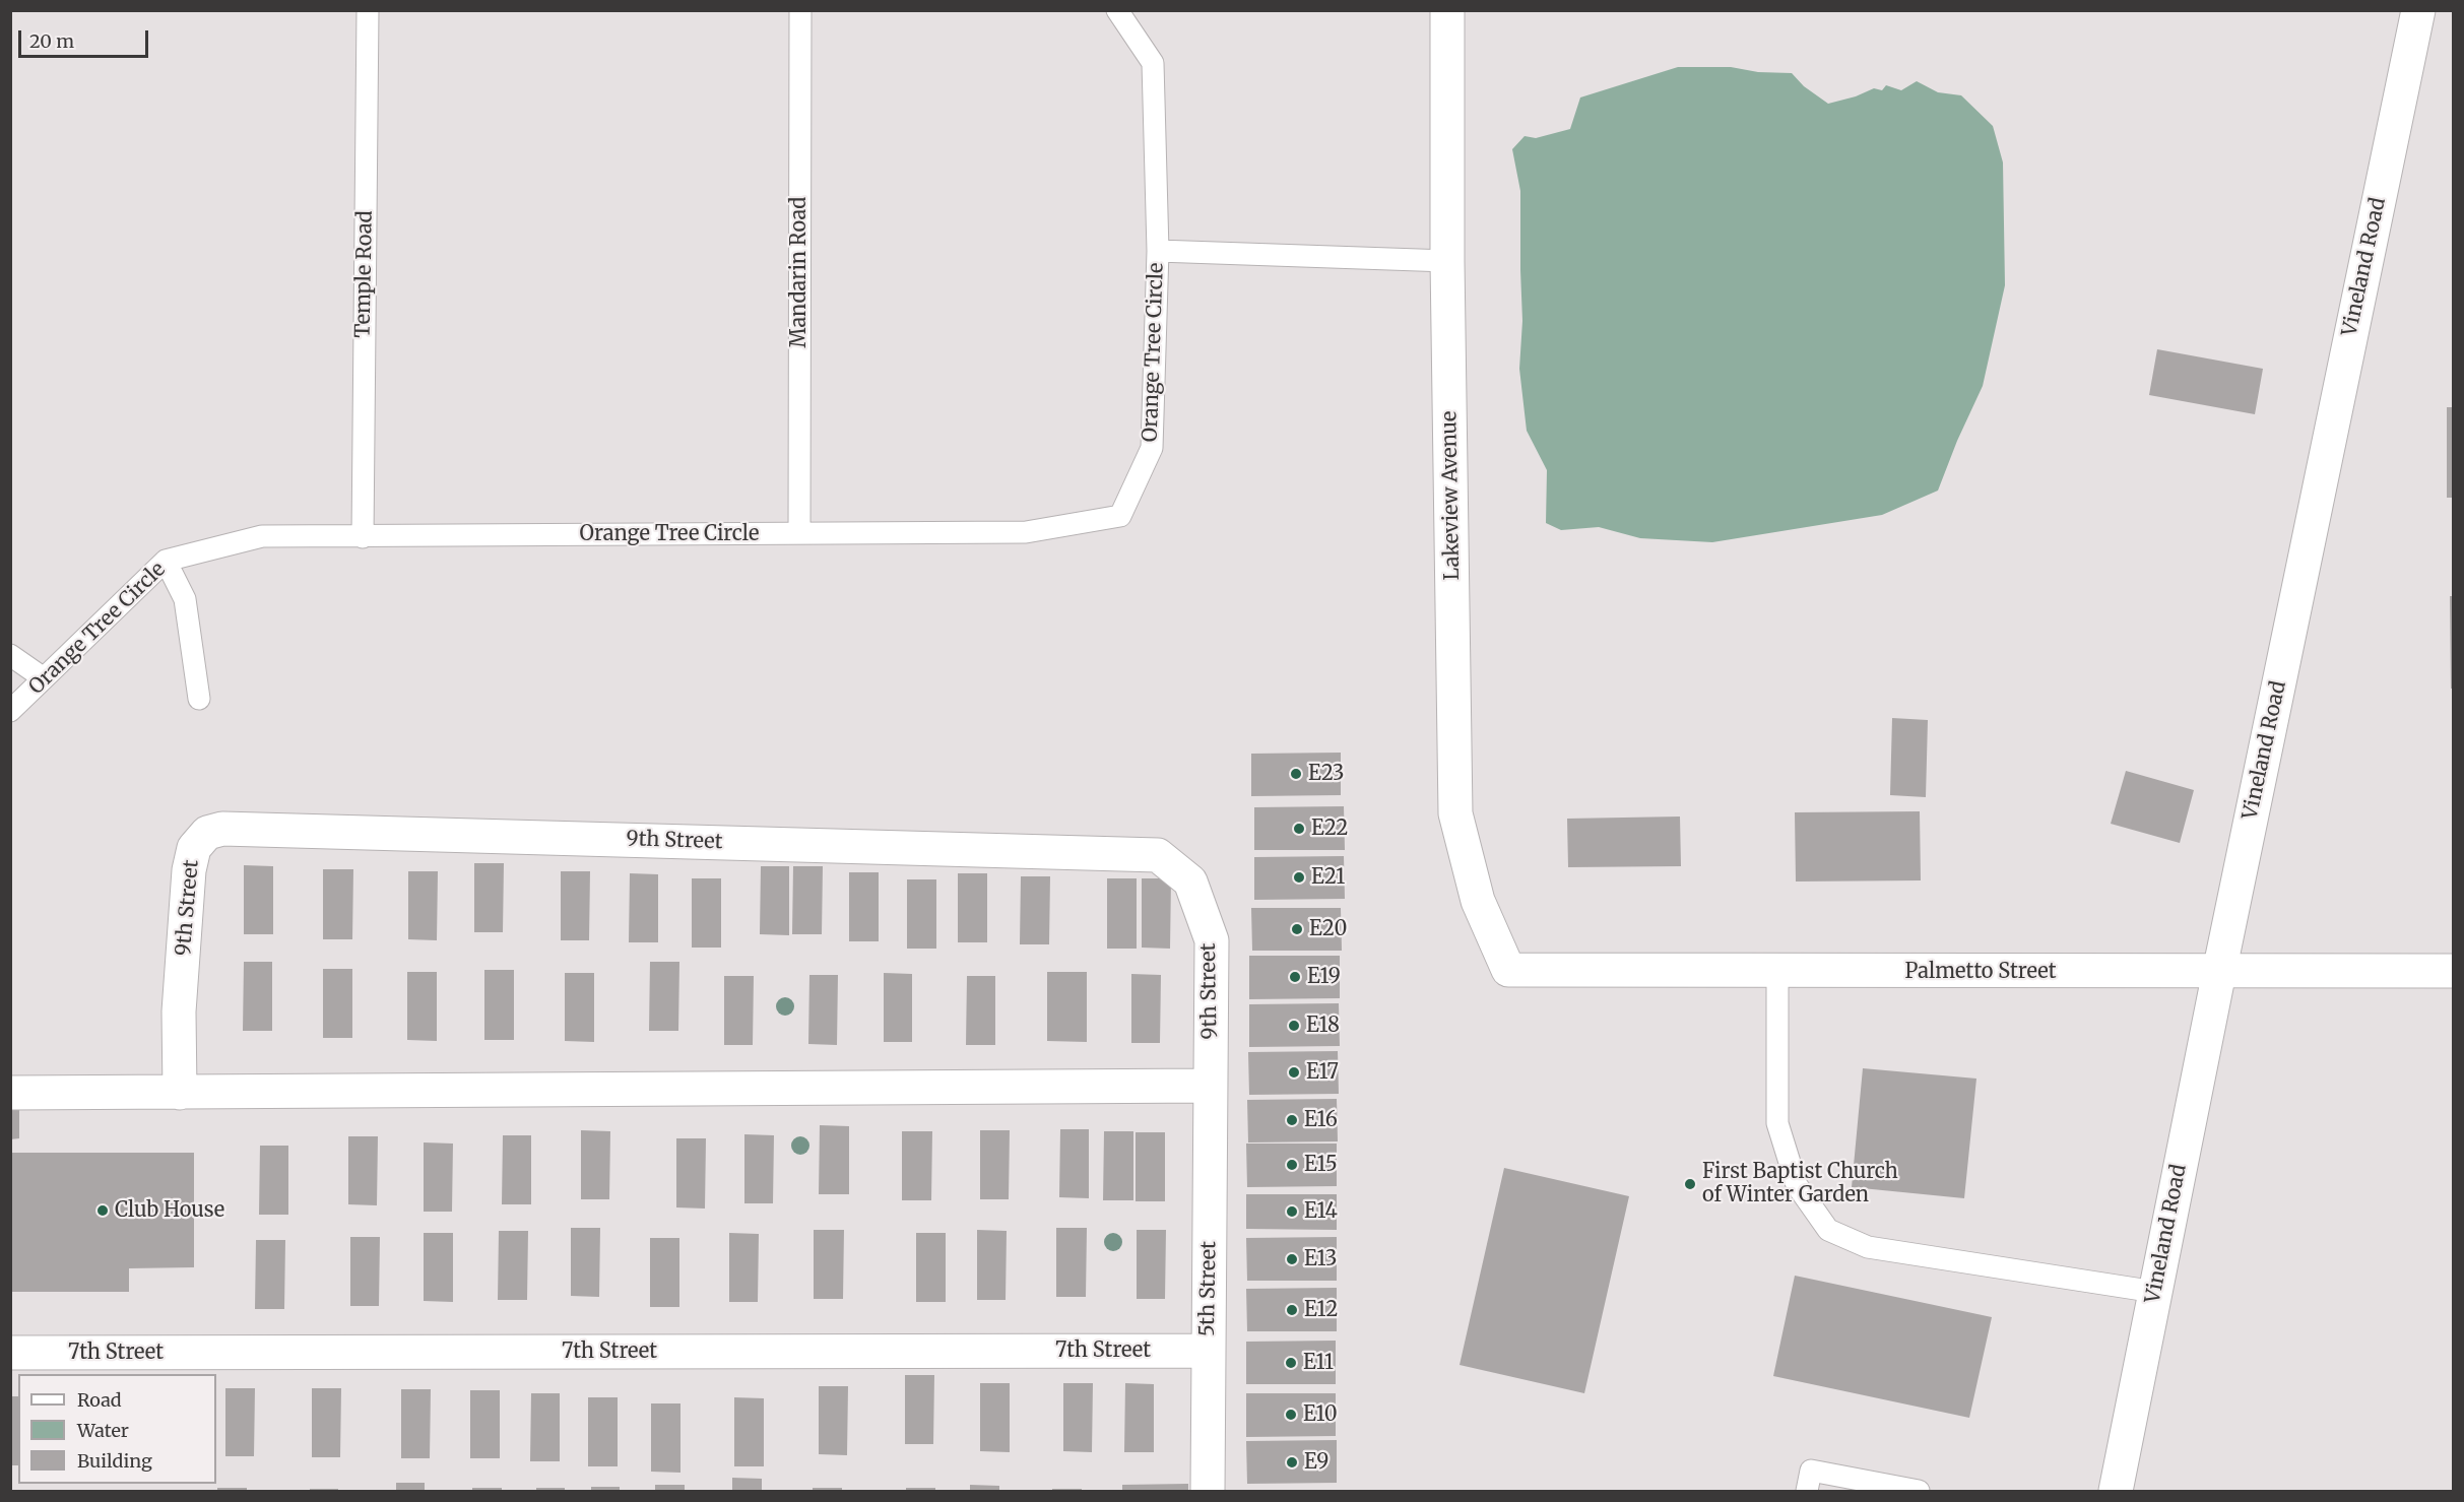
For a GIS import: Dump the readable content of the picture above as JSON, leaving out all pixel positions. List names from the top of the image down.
{
  "streets": {
    "street": [
      "Vineland Road",
      "Lakeview Avenue",
      "9th Street",
      "Palmetto Street",
      "5th Street",
      "7th Street"
    ],
    "lane": ["Mandarin Road", "Temple Road", "Orange Tree Circle"]
  },
  "crossings": [
    ["Vineland Road", "Palmetto Street"],
    ["Mandarin Road", "Orange Tree Circle"],
    ["Temple Road", "Orange Tree Circle"],
    ["Orange Tree Circle", "Lakeview Avenue"],
    ["Lakeview Avenue", "Palmetto Street"],
    ["9th Street", "5th Street"],
    ["5th Street", "7th Street"]
  ],
  "places": [
    "E23",
    "E22",
    "E21",
    "E20",
    "E19",
    "E18",
    "E17",
    "E16",
    "E15",
    "First Baptist Church of Winter Garden",
    "Club House",
    "E14",
    "E13",
    "E12",
    "E11",
    "E10",
    "E9"
  ],
  "legend": ["Road", "Water", "Building"],
  "scale_bar": "20 m"
}
